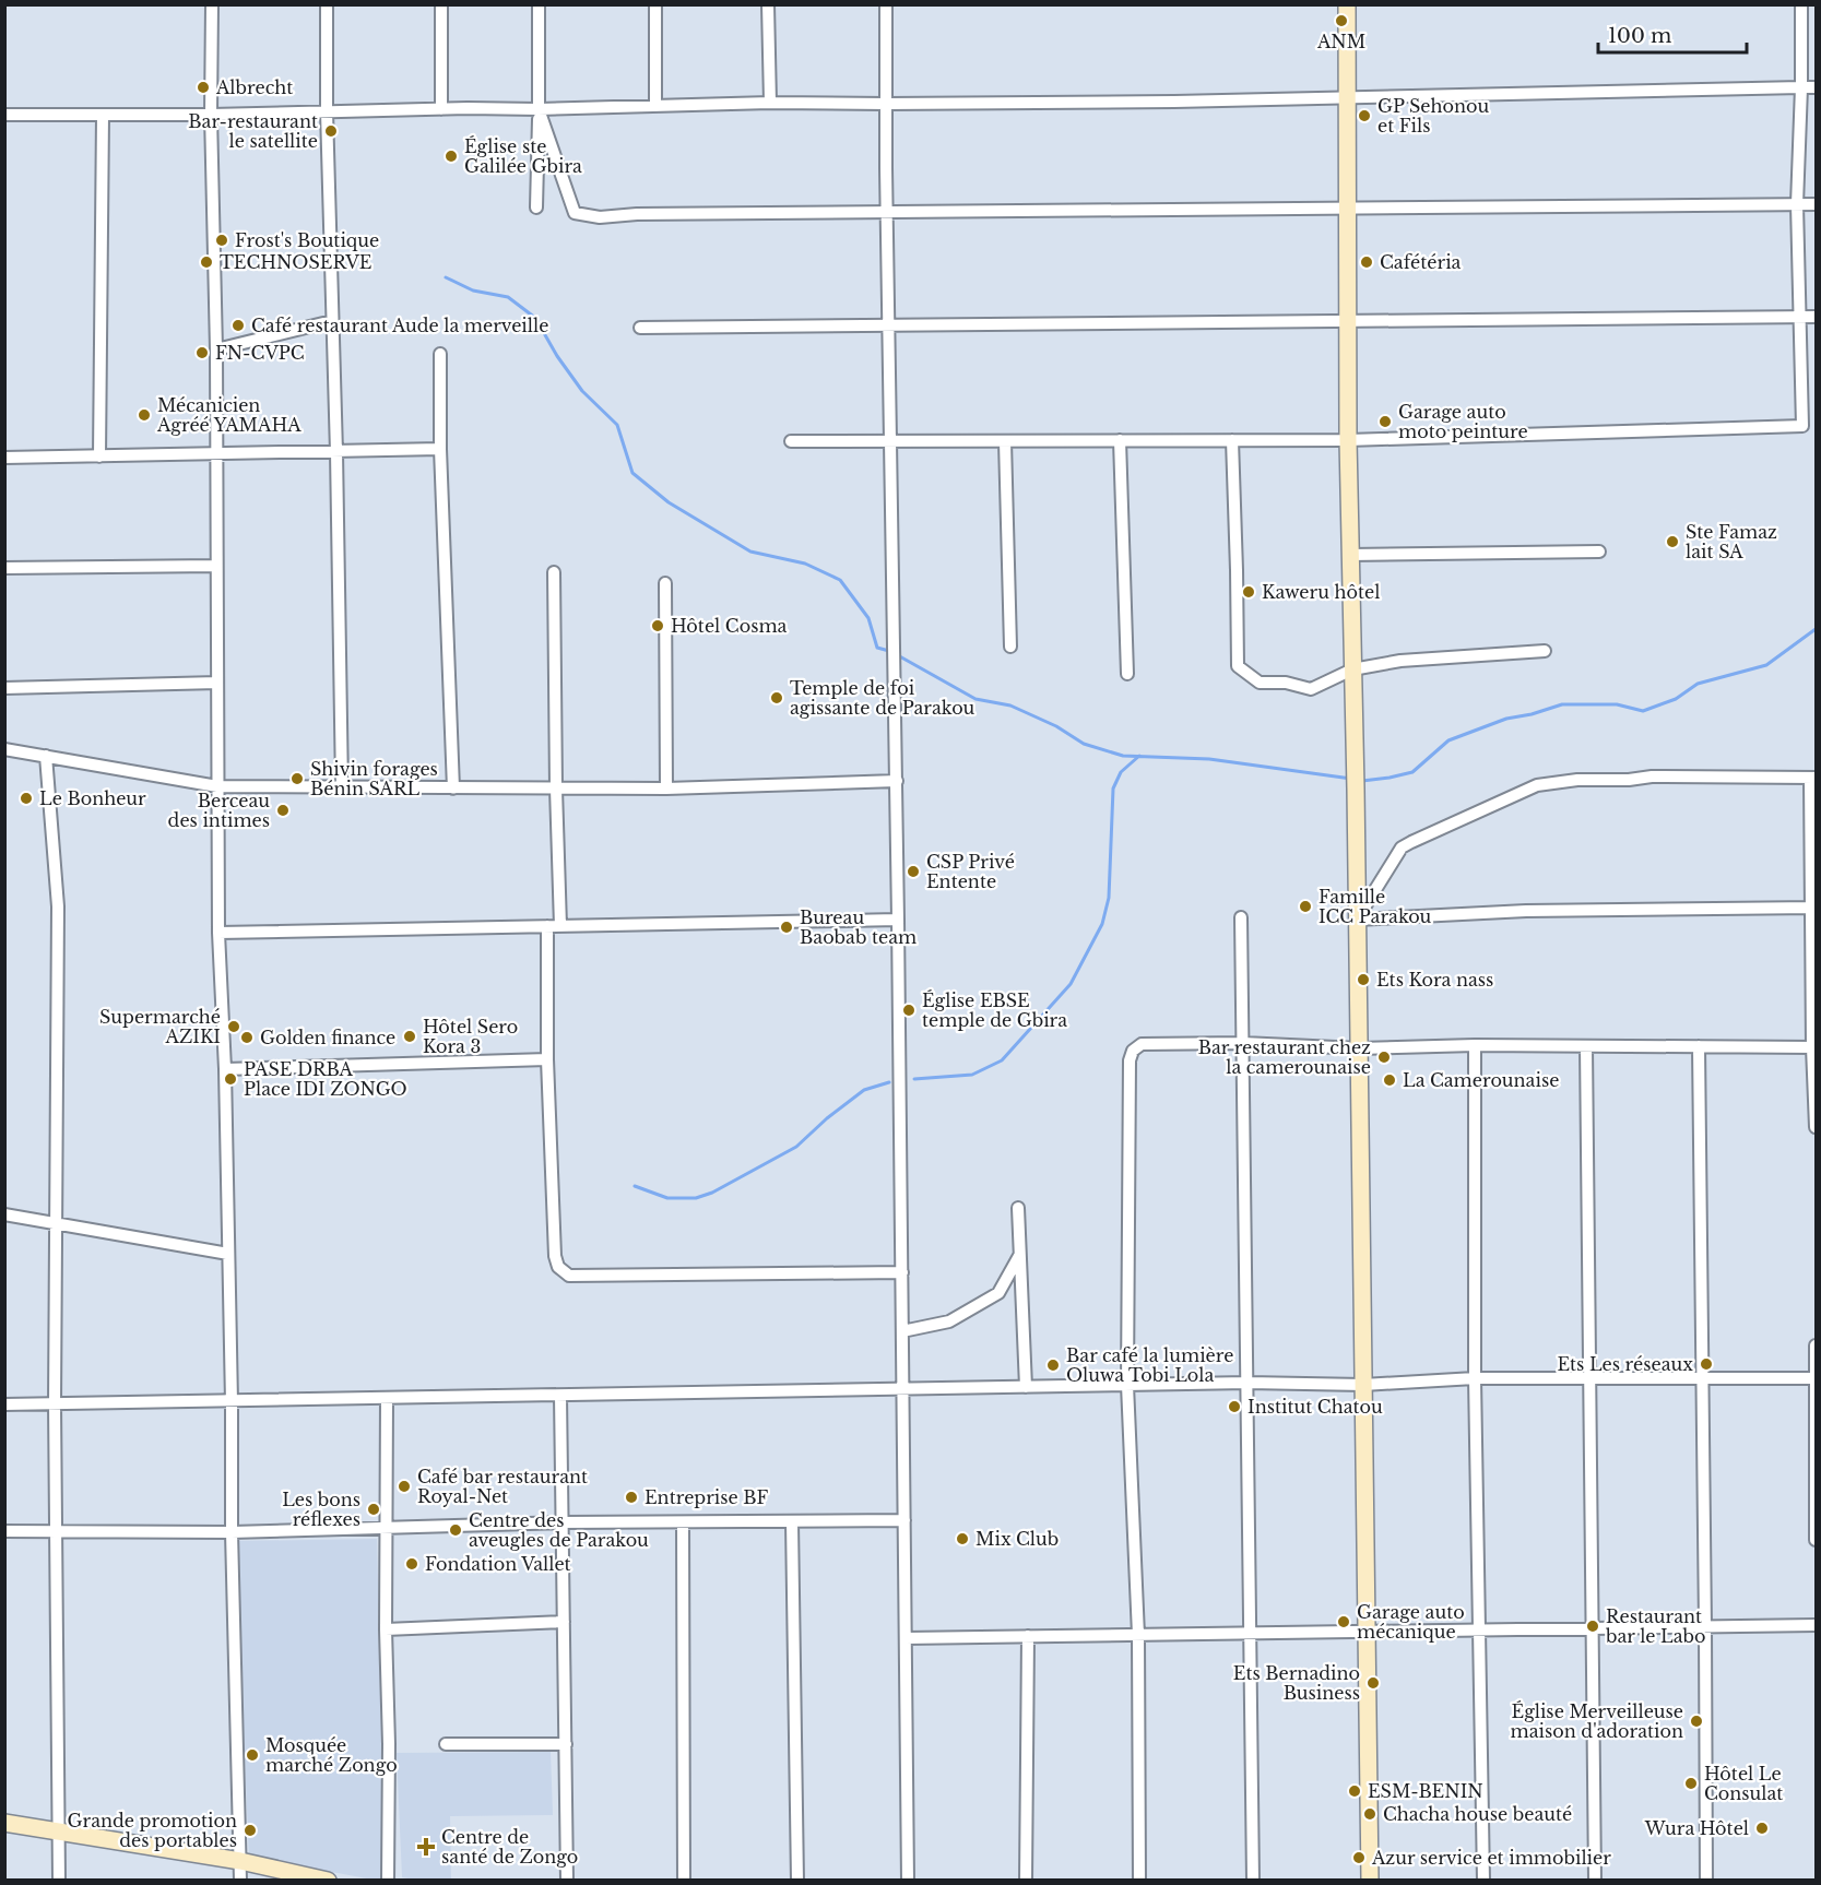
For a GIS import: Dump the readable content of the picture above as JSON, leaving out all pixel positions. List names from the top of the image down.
{
  "places": {
    "other": [
      "ANM",
      "Albrecht",
      "GP Sehonou et Fils",
      "Bar-restaurant le satellite",
      "Église ste Galilée Gbira",
      "Frost's Boutique",
      "TECHNOSERVE",
      "Cafétéria",
      "Café restaurant Aude la merveille",
      "FN-CVPC",
      "Mécanicien Agréé YAMAHA",
      "Garage auto moto peinture",
      "Ste Famaz lait SA",
      "Kaweru hôtel",
      "Hôtel Cosma",
      "Temple de foi agissante de Parakou",
      "Shivin forages Bénin SARL",
      "Le Bonheur",
      "Berceau des intimes",
      "CSP Privé Entente",
      "Famille ICC Parakou",
      "Bureau Baobab team",
      "Ets Kora nass",
      "Église EBSE temple de Gbira",
      "Supermarché AZIKI",
      "Hôtel Sero Kora 3",
      "Golden finance",
      "Bar restaurant chez la camerounaise",
      "PASE DRBA Place IDI ZONGO",
      "La Camerounaise",
      "Ets Les réseaux",
      "Bar café la lumière Oluwa Tobi Lola",
      "Institut Chatou",
      "Café bar restaurant Royal-Net",
      "Entreprise BF",
      "Les bons réflexes",
      "Centre des aveugles de Parakou",
      "Mix Club",
      "Fondation Vallet",
      "Garage auto mécanique",
      "Restaurant bar le Labo",
      "Ets Bernadino Business",
      "Église Merveilleuse maison d'adoration",
      "Mosquée marché Zongo",
      "Hôtel Le Consulat",
      "ESM-BENIN",
      "Chacha house beauté",
      "Wura Hôtel",
      "Grande promotion des portables",
      "Azur service et immobilier"
    ],
    "health": ["Centre de santé de Zongo"]
  },
  "scale_bar": "100 m"
}
